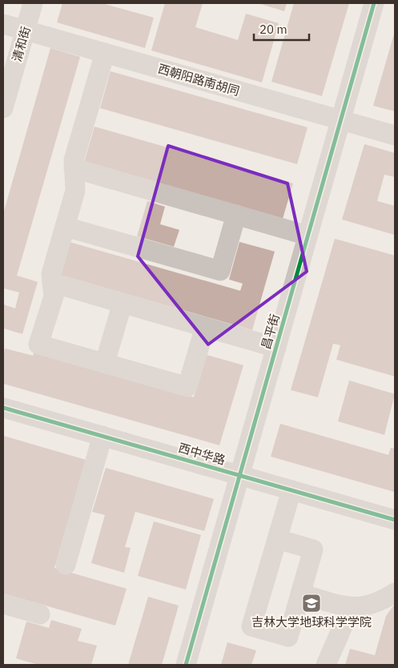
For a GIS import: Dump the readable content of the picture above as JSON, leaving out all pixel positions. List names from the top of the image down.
{
  "streets": {
    "street": [
      "清和街",
      "西朝阳路南胡同",
      "昌平街",
      "西中华路"
    ]
  },
  "crossings": [
    ["清和街", "西朝阳路南胡同"],
    ["西朝阳路南胡同", "昌平街"],
    ["昌平街", "西中华路"]
  ],
  "places": {
    "school or university": ["吉林大学地球科学学院"]
  },
  "scale_bar": "20 m"
}
